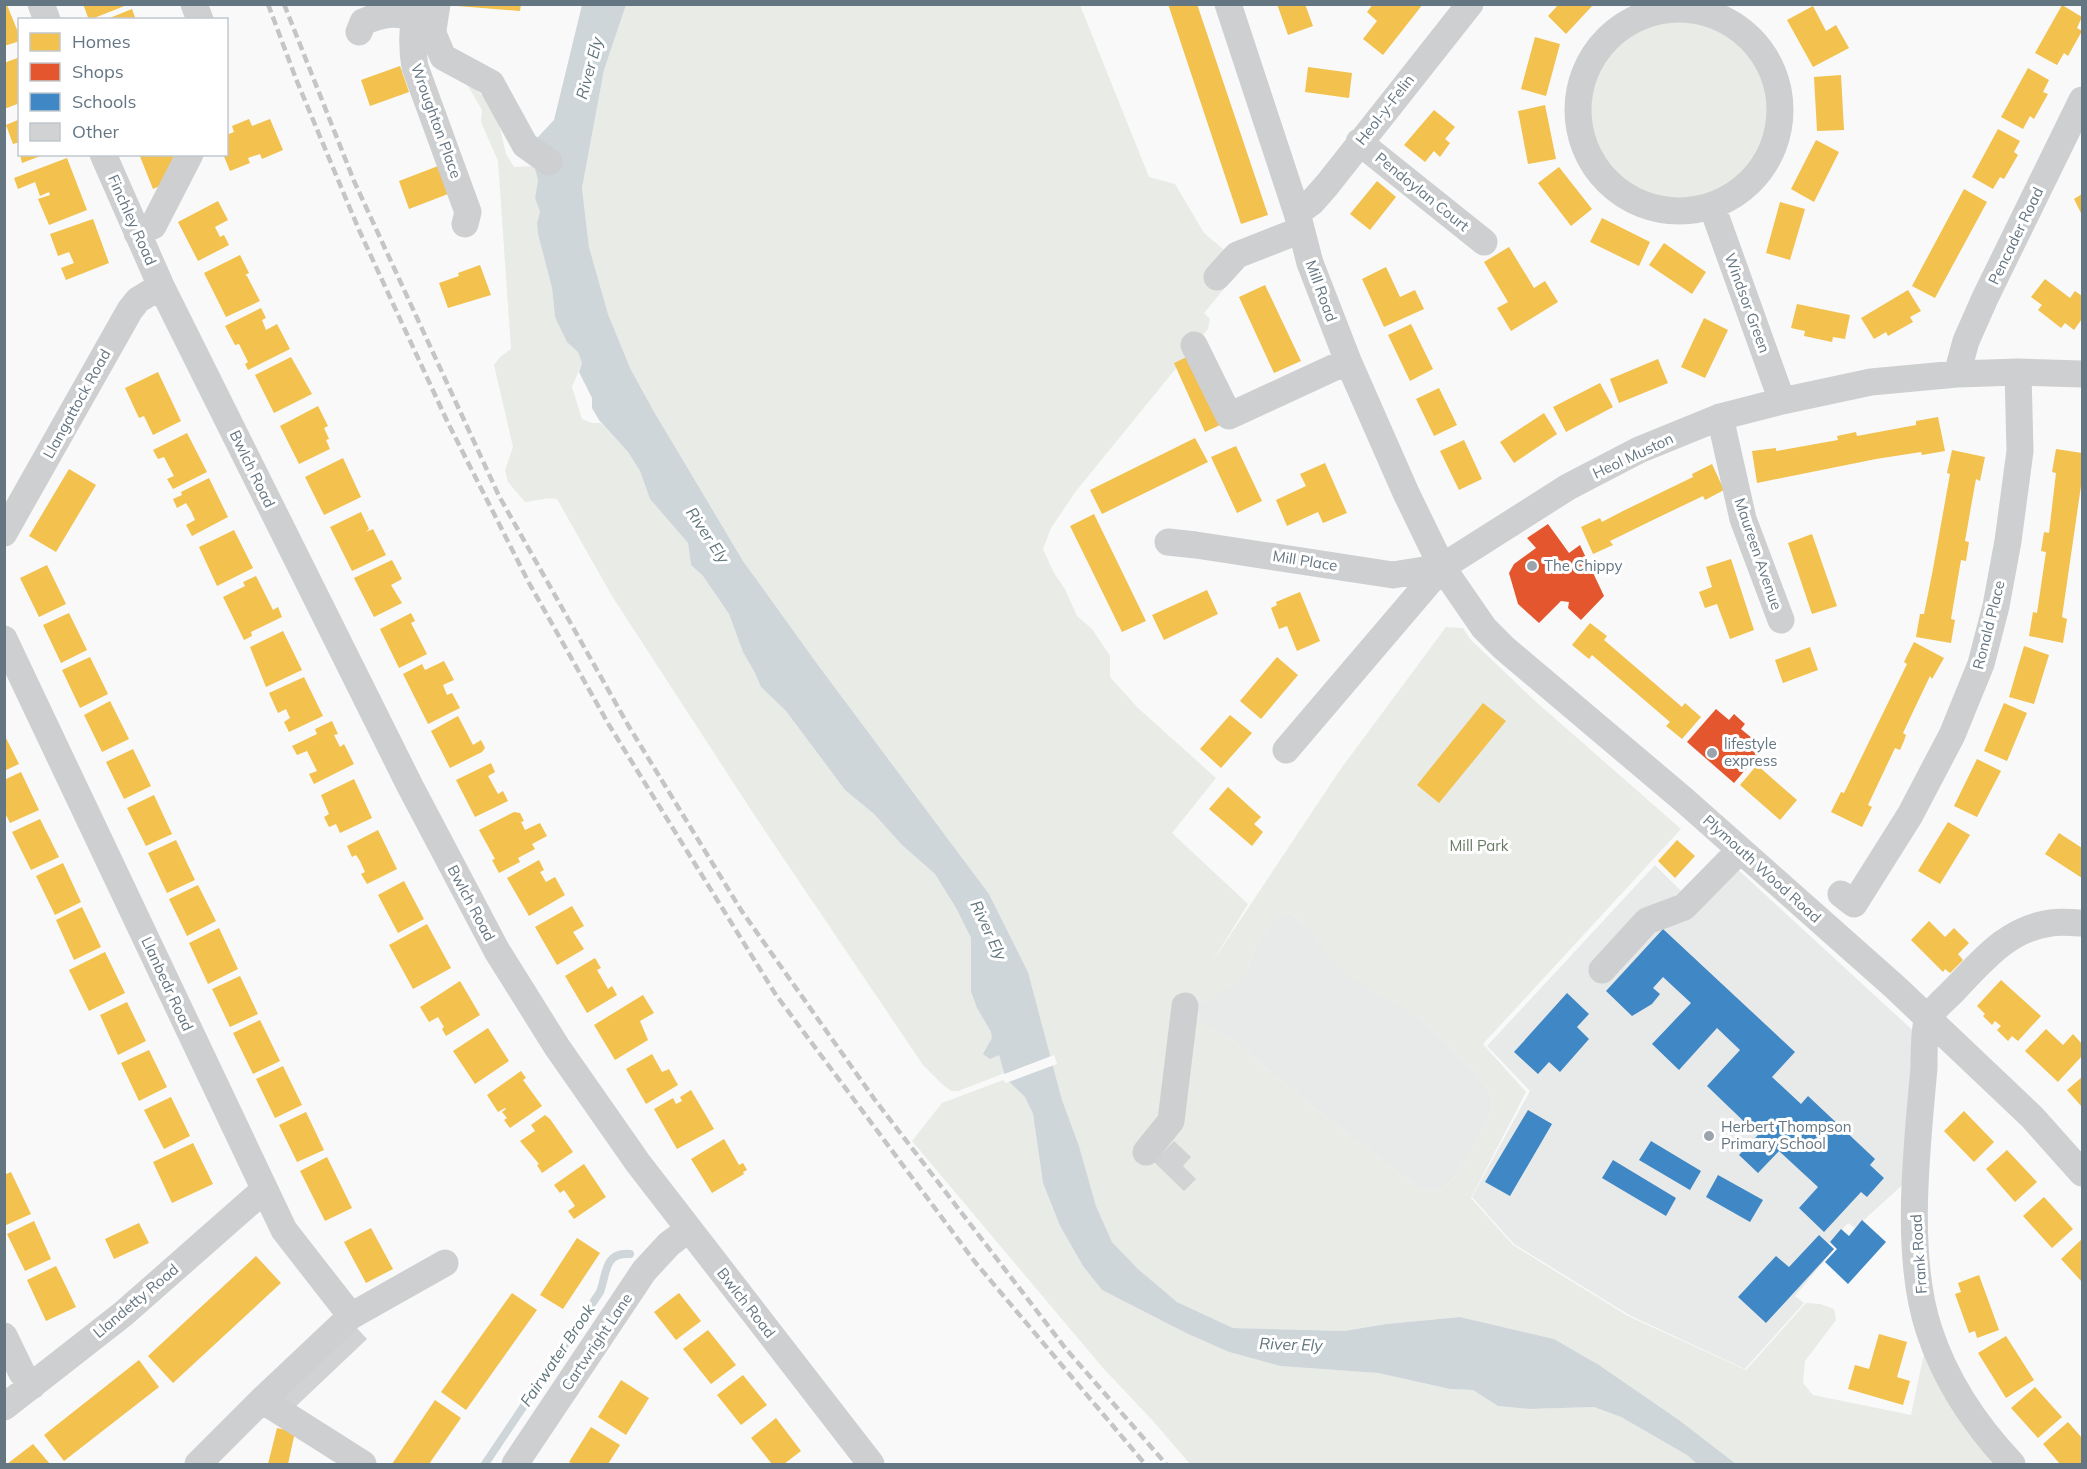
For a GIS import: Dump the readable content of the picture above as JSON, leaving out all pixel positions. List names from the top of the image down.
{
  "streets": {
    "street": [
      "Heol-y-Felin",
      "Wroughton Place",
      "Pendoylan Court",
      "Finchley Road",
      "Pencader Road",
      "Mill Road",
      "Windsor Green",
      "Llangattock Road",
      "Heol Muston",
      "Bwlch Road",
      "Maureen Avenue",
      "Mill Place",
      "Ronald Place",
      "Plymouth Wood Road",
      "Llanbedr Road",
      "Frank Road",
      "Llandetty Road",
      "Cartwright Lane"
    ]
  },
  "crossings": [
    ["Heol-y-Felin", "Pendoylan Court"],
    ["Heol-y-Felin", "Mill Road"],
    ["Finchley Road", "Llangattock Road"],
    ["Finchley Road", "Bwlch Road"],
    ["Pencader Road", "Heol Muston"],
    ["Mill Road", "Heol Muston"],
    ["Mill Road", "Mill Place"],
    ["Mill Road", "Plymouth Wood Road"],
    ["Windsor Green", "Heol Muston"],
    ["Llangattock Road", "Bwlch Road"],
    ["Heol Muston", "Maureen Avenue"],
    ["Heol Muston", "Mill Place"],
    ["Heol Muston", "Ronald Place"],
    ["Heol Muston", "Plymouth Wood Road"],
    ["Bwlch Road", "Cartwright Lane"],
    ["Mill Place", "Plymouth Wood Road"],
    ["Plymouth Wood Road", "Frank Road"],
    ["Llanbedr Road", "Llandetty Road"]
  ],
  "water": ["River Ely", "Fairwater Brook"],
  "parks": ["Mill Park"],
  "places": ["The Chippy", "lifestyle express", "Herbert Thompson Primary School"],
  "legend": [
    "Homes",
    "Shops",
    "Schools",
    "Other"
  ]
}
